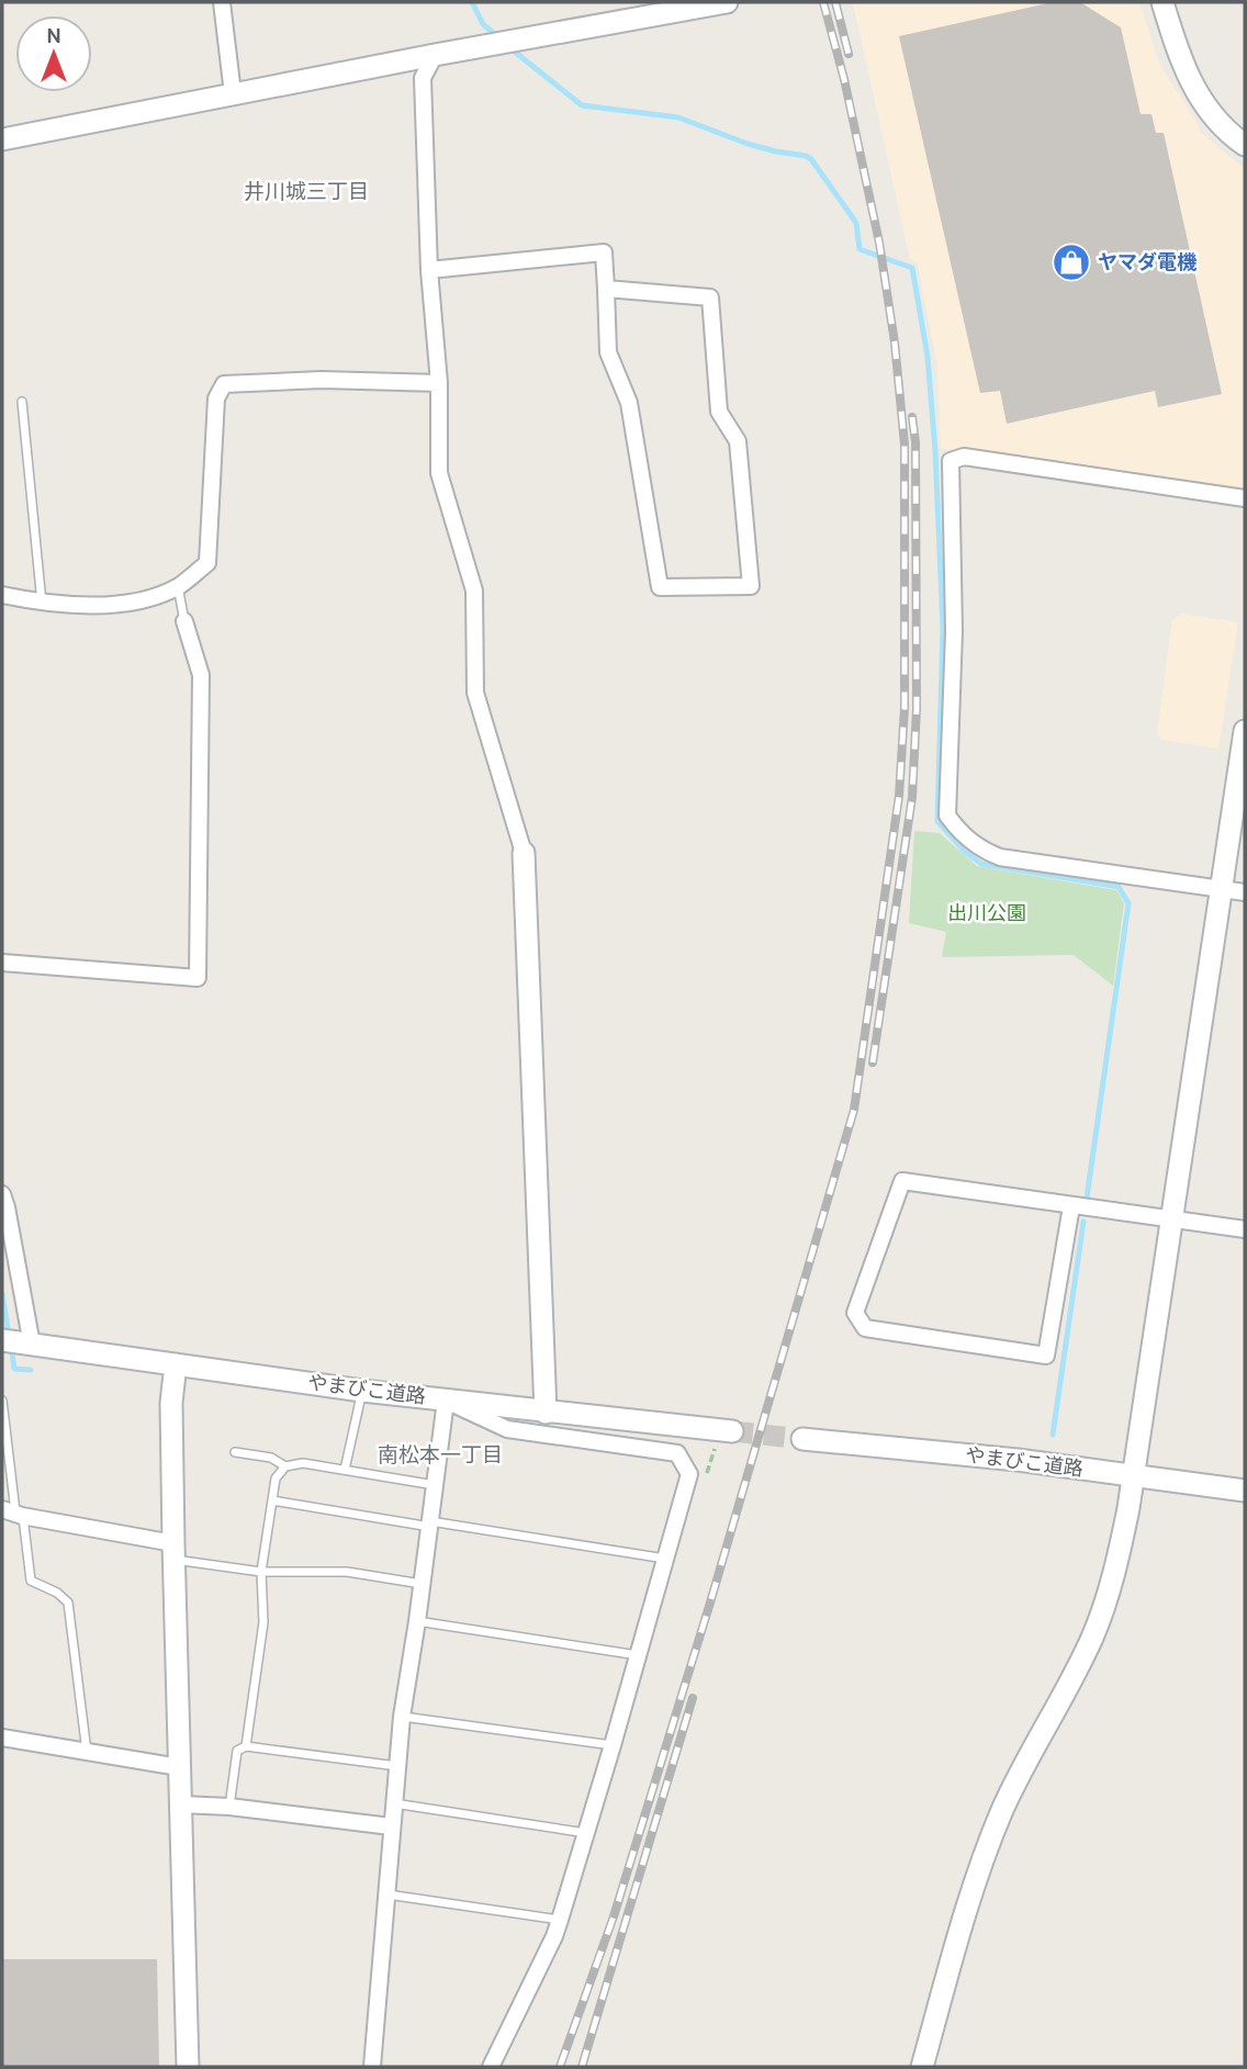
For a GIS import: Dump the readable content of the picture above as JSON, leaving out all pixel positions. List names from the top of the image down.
{
  "streets": {
    "street": ["やまびこ道路"]
  },
  "districts": ["井川城三丁目", "南松本一丁目"],
  "parks": ["出川公園"],
  "places": {
    "shop": ["ヤマダ電機"]
  },
  "north": "top"
}
